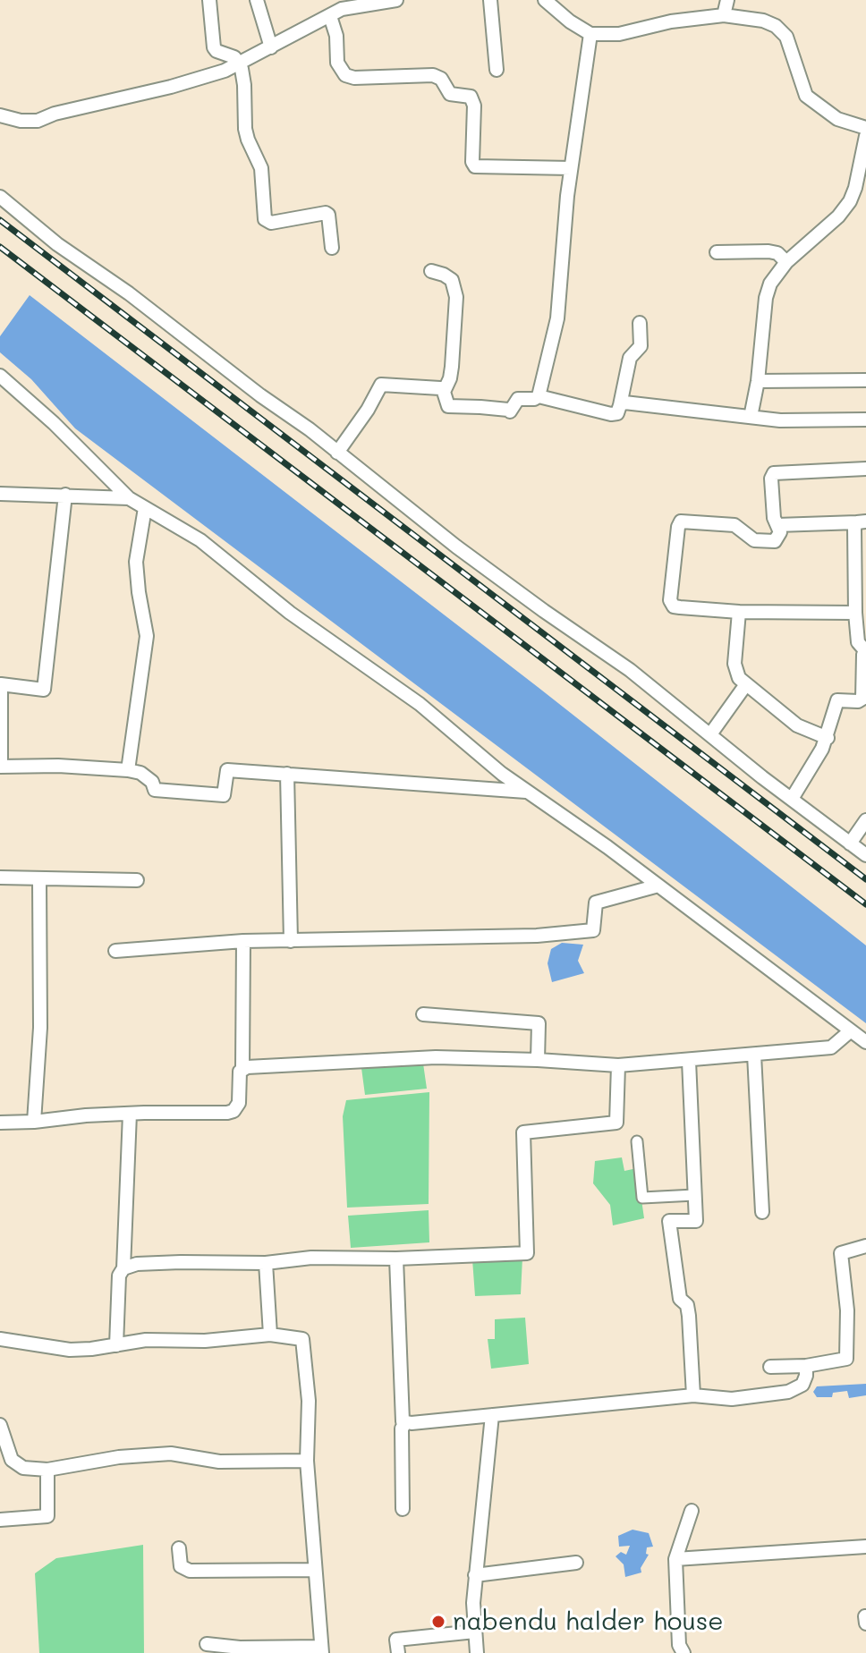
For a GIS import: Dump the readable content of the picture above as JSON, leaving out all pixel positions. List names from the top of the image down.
{
  "places": ["nabendu halder house"]
}
